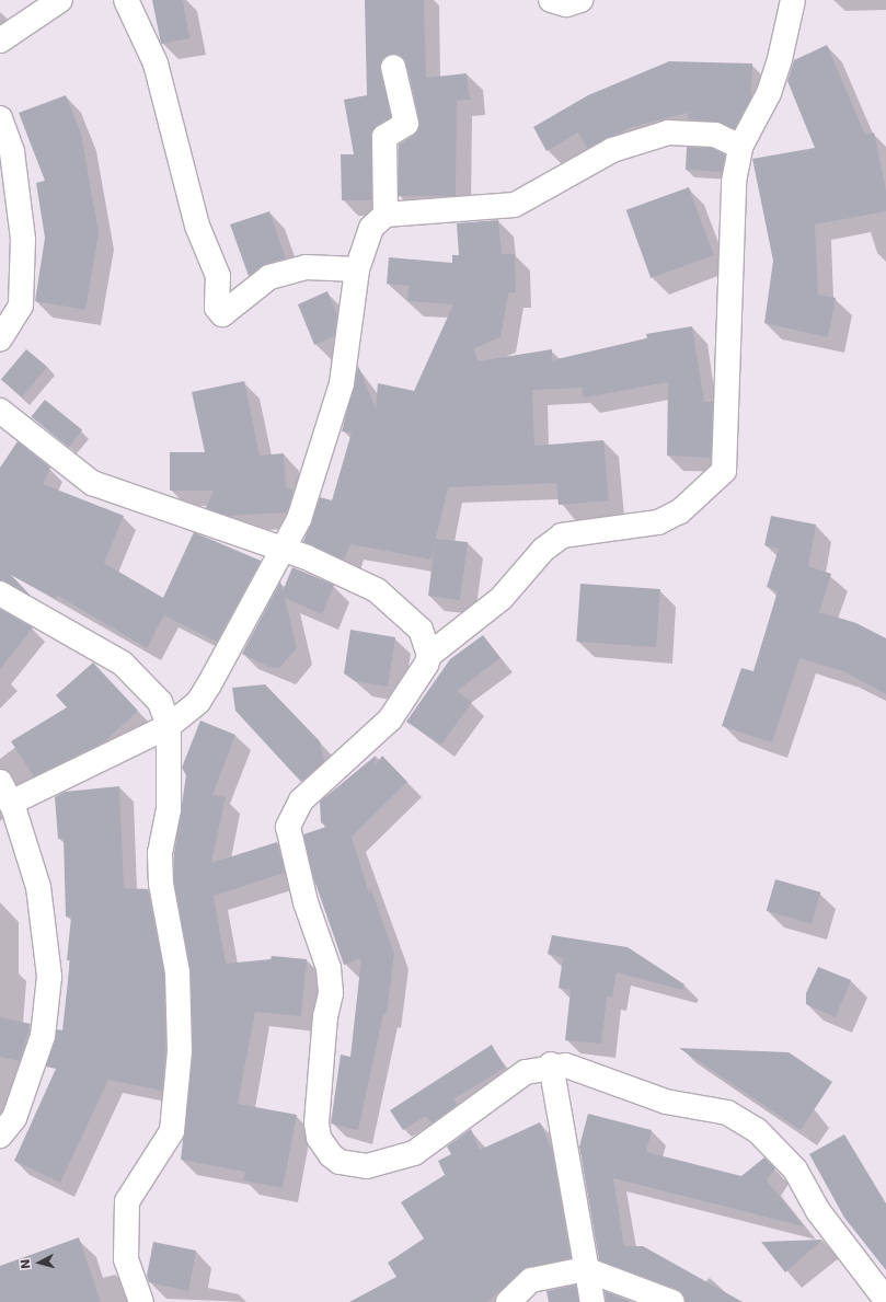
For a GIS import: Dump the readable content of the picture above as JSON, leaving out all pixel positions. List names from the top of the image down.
{
  "north": "left"
}
